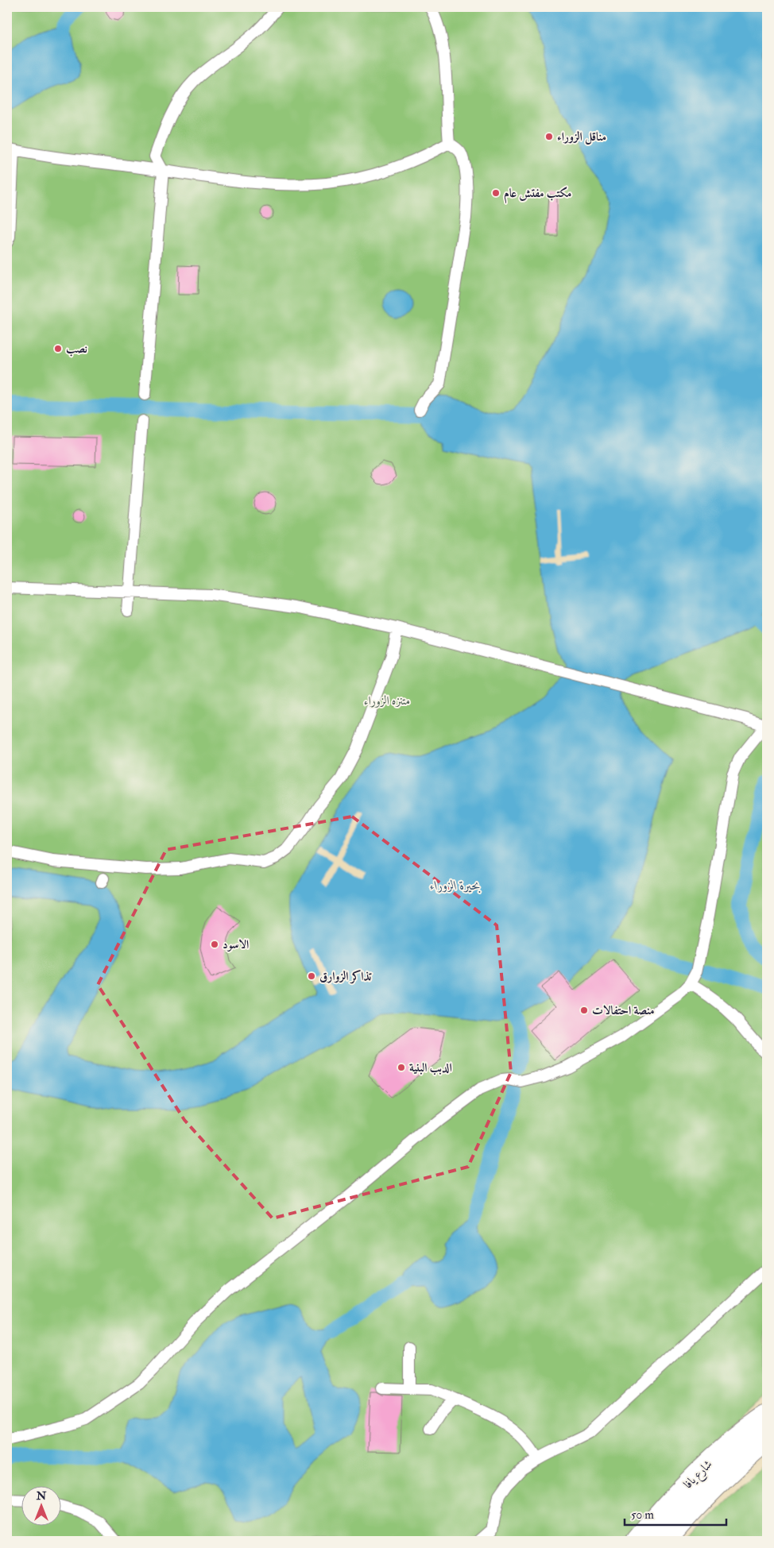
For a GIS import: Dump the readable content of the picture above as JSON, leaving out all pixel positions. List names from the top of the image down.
{
  "streets": {
    "highway": ["شارع يافا"]
  },
  "water": ["بحيرة الزوراء"],
  "parks": ["متنزه الزوراء"],
  "places": [
    "مناقل الزوراء",
    "مكتب مفتش عام",
    "نصب",
    "الاسود",
    "تذاكر الزوارق",
    "منصة احتفالات",
    "الدبب البنية"
  ],
  "scale_bar": "50 m",
  "north": "top"
}
